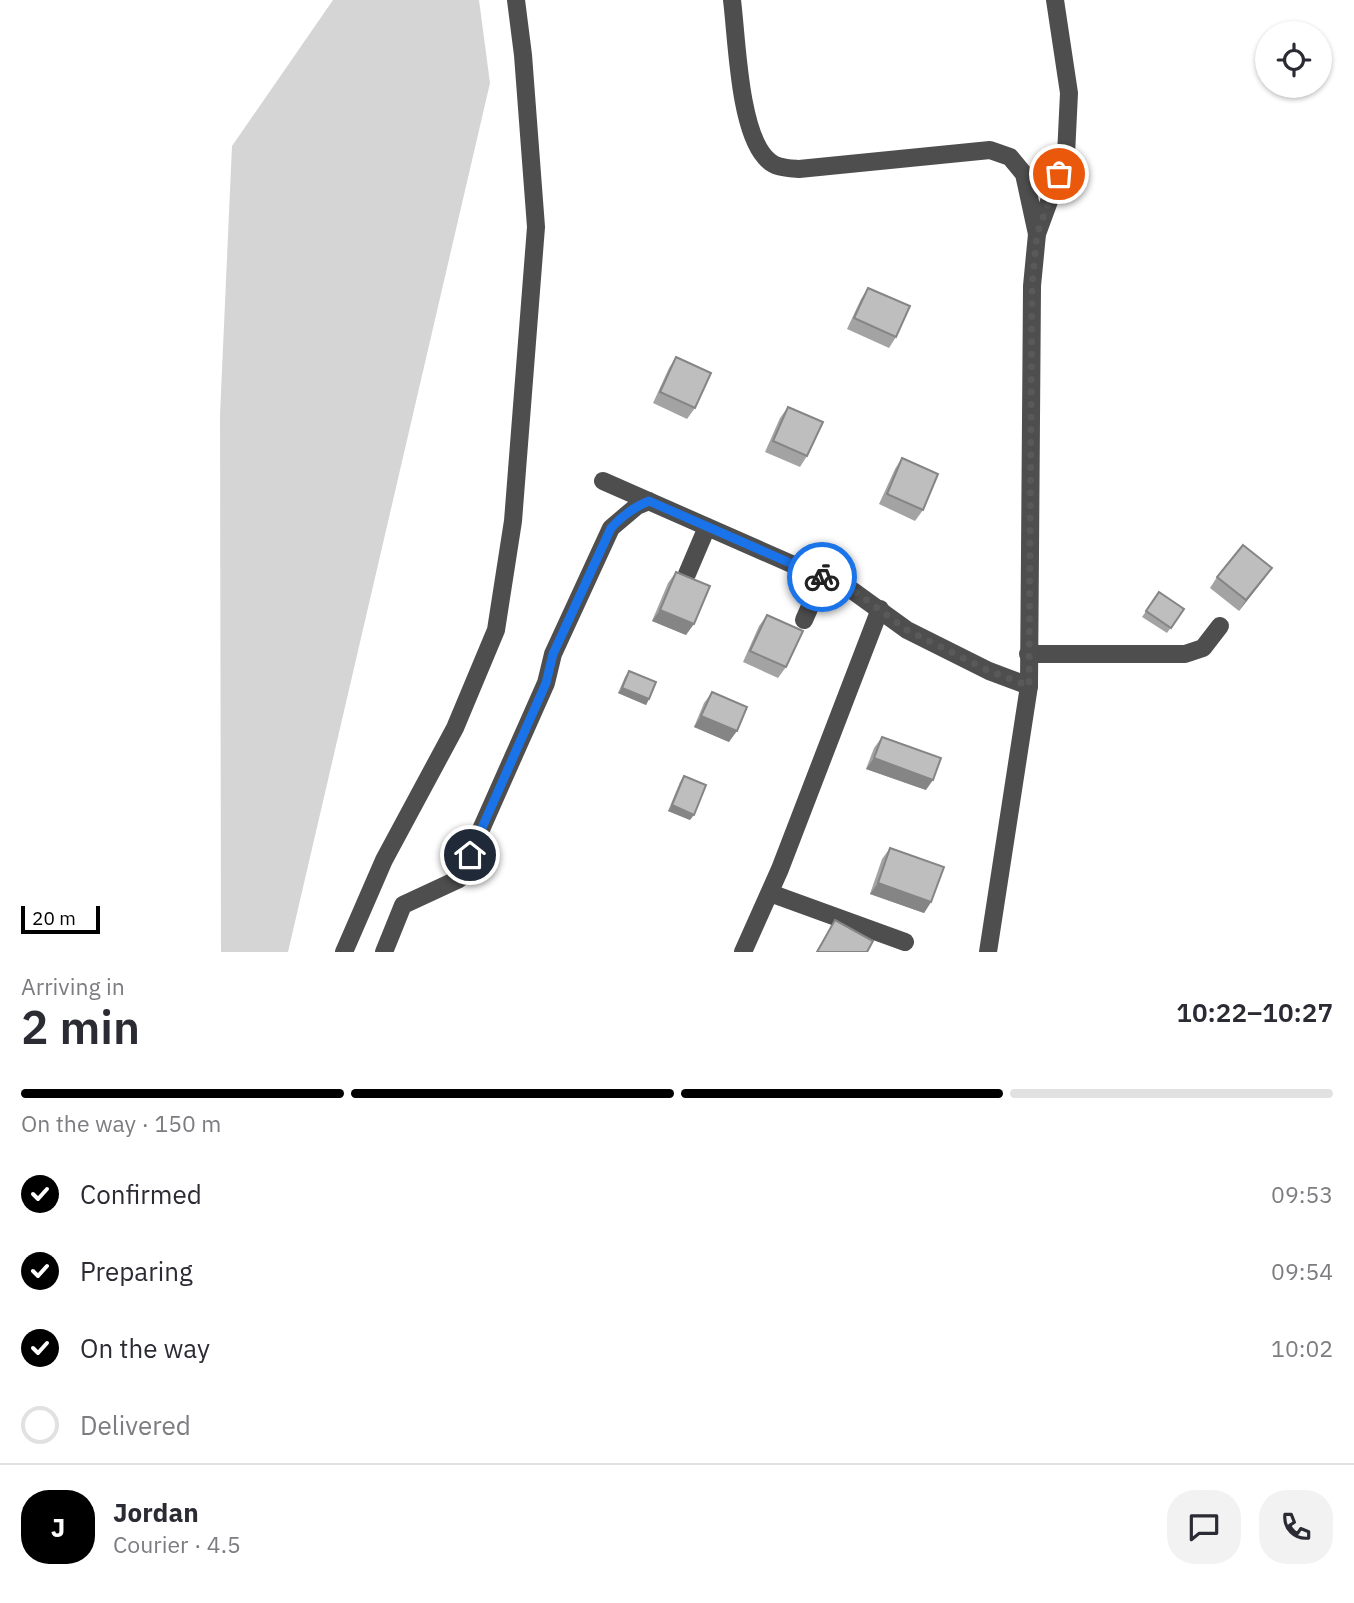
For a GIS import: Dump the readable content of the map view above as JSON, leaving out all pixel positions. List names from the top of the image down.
{
  "scale_bar": "20 m",
  "page": {
    "scale": "20 m",
    "heading": ["2 min", "Arriving in", "10:22–10:27"],
    "panel": ["Jordan", "Courier · 4.5"],
    "bar": "On the way · 150 m",
    "list": [
      ["Confirmed", "09:53"],
      ["Preparing", "09:54"],
      ["On the way", "10:02"],
      "Delivered"
    ],
    "round": "J"
  }
}
